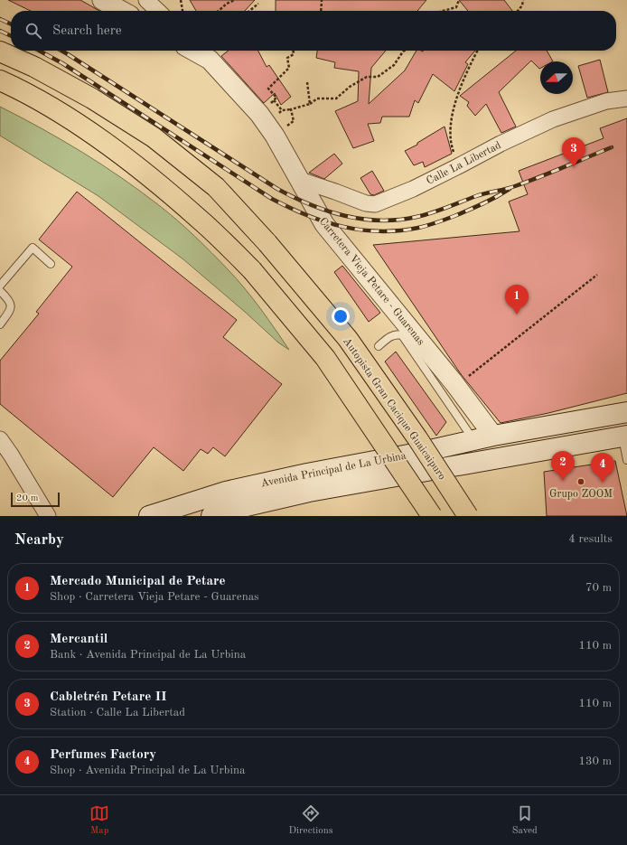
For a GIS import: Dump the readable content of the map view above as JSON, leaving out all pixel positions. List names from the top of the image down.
{
  "streets": {
    "highway": ["Autopista Gran Cacique Guaicaipuro"],
    "main road": ["Avenida Principal de La Urbina"],
    "street": ["Calle La Libertad", "Carretera Vieja Petare - Guarenas"]
  },
  "crossings": [
    ["Calle La Libertad", "Carretera Vieja Petare - Guarenas"],
    ["Carretera Vieja Petare - Guarenas", "Avenida Principal de La Urbina"]
  ],
  "places": ["Grupo ZOOM"],
  "scale_bar": "20 m",
  "north": "left",
  "page": {
    "search": "Search here",
    "pins": [
      "3",
      "1",
      "2",
      "4"
    ],
    "scale": "20 m",
    "heading": ["Nearby", "4 results"],
    "list": [
      {
        "mark": "1",
        "name": "Mercado Municipal de Petare",
        "note": "Shop · Carretera Vieja Petare - Guarenas",
        "value": "70 m"
      },
      {
        "mark": "2",
        "name": "Mercantil",
        "note": "Bank · Avenida Principal de La Urbina",
        "value": "110 m"
      },
      {
        "mark": "3",
        "name": "Cabletrén Petare II",
        "note": "Station · Calle La Libertad",
        "value": "110 m"
      },
      {
        "mark": "4",
        "name": "Perfumes Factory",
        "note": "Shop · Avenida Principal de La Urbina",
        "value": "130 m"
      }
    ],
    "nav": ["Map", "Directions", "Saved"]
  }
}
